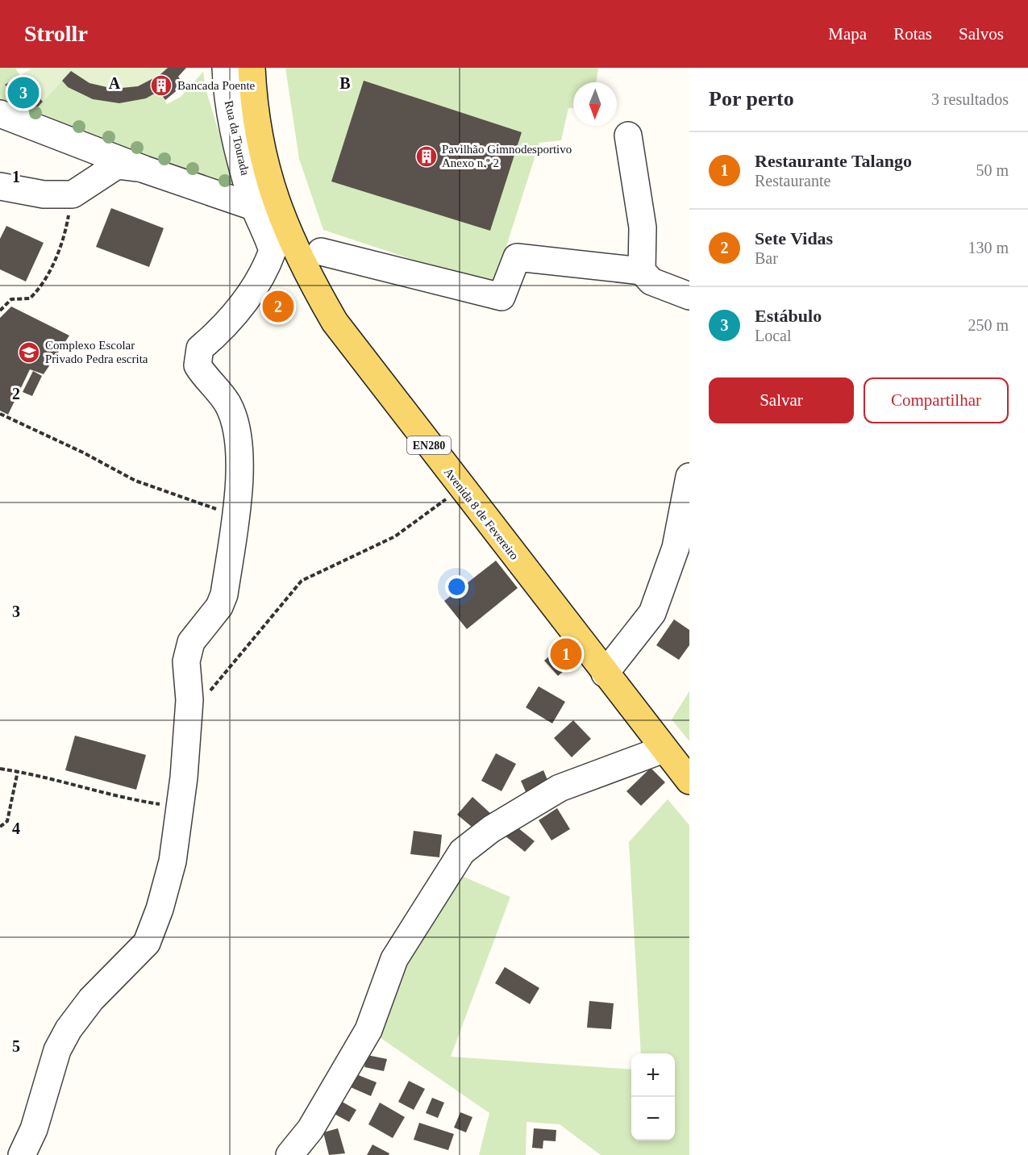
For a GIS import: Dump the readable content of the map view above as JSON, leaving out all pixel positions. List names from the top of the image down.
{
  "streets": {
    "main road": ["EN280", "Avenida 8 de Fevereiro"],
    "street": ["Rua da Tourada"]
  },
  "places": {
    "building": ["Bancada Poente", "Pavilhão Gimnodesportivo Anexo n.º 2"],
    "school or university": ["Complexo Escolar Privado Pedra escrita"]
  },
  "north": "bottom",
  "page": {
    "header": "Strollr",
    "nav": ["Mapa", "Rotas", "Salvos"],
    "heading": ["Por perto", "3 resultados"],
    "pins": ["3", "2", "1"],
    "list": [
      {
        "mark": "1",
        "name": "Restaurante Talango",
        "note": "Restaurante",
        "value": "50 m"
      },
      {
        "mark": "2",
        "name": "Sete Vidas",
        "note": "Bar",
        "value": "130 m"
      },
      {
        "mark": "3",
        "name": "Estábulo",
        "note": "Local",
        "value": "250 m"
      }
    ],
    "buttons": ["Salvar", "Compartilhar"],
    "map_buttons": ["+", "−"]
  },
  "grid": {
    "columns": ["A", "B"],
    "rows": [
      "1",
      "2",
      "3",
      "4",
      "5"
    ]
  }
}
